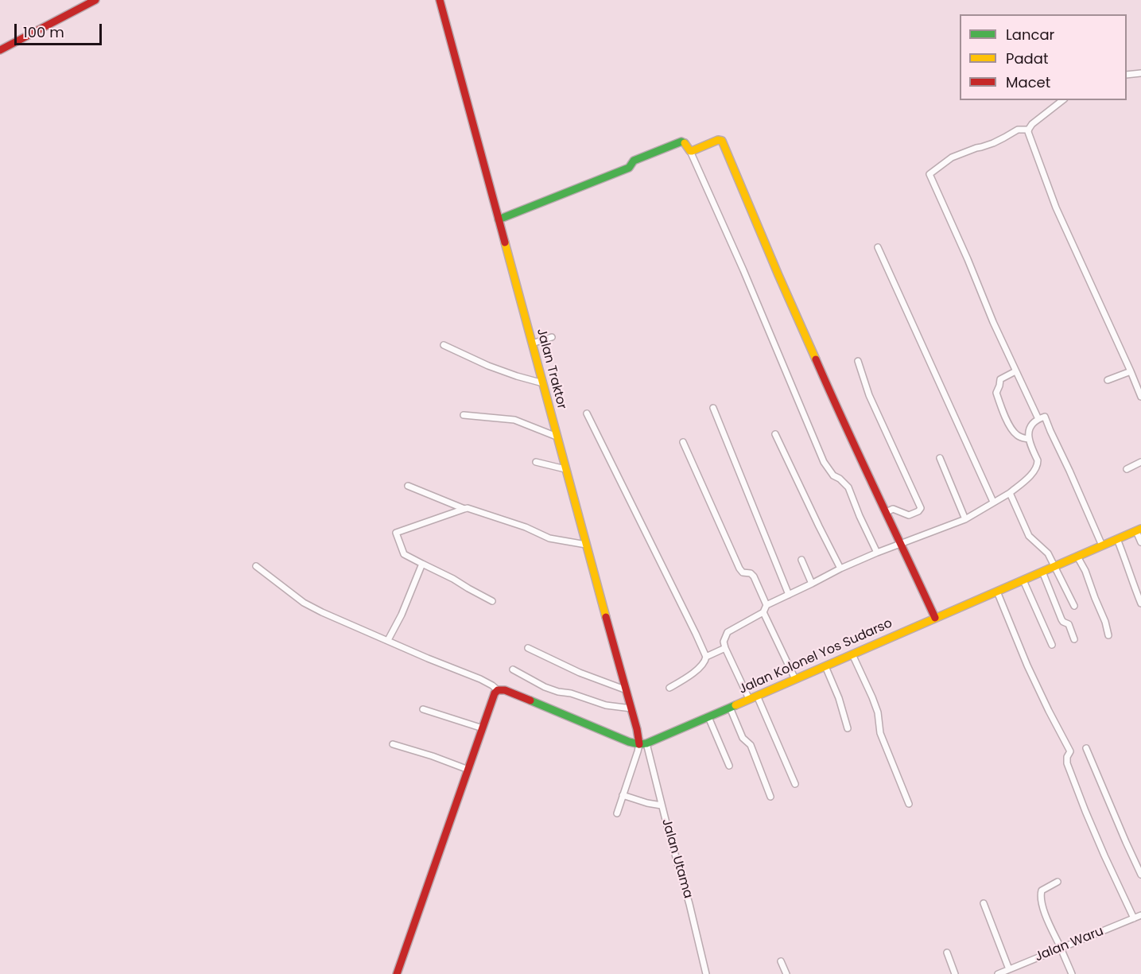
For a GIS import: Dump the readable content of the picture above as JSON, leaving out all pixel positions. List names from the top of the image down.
{
  "streets": {
    "street": [
      "Jalan Traktor",
      "Jalan Kolonel Yos Sudarso",
      "Jalan Utama",
      "Jalan Waru"
    ]
  },
  "crossings": [
    ["Jalan Traktor", "Jalan Kolonel Yos Sudarso"],
    ["Jalan Traktor", "Jalan Utama"],
    ["Jalan Kolonel Yos Sudarso", "Jalan Utama"]
  ],
  "legend": ["Lancar", "Padat", "Macet"],
  "scale_bar": "100 m"
}
